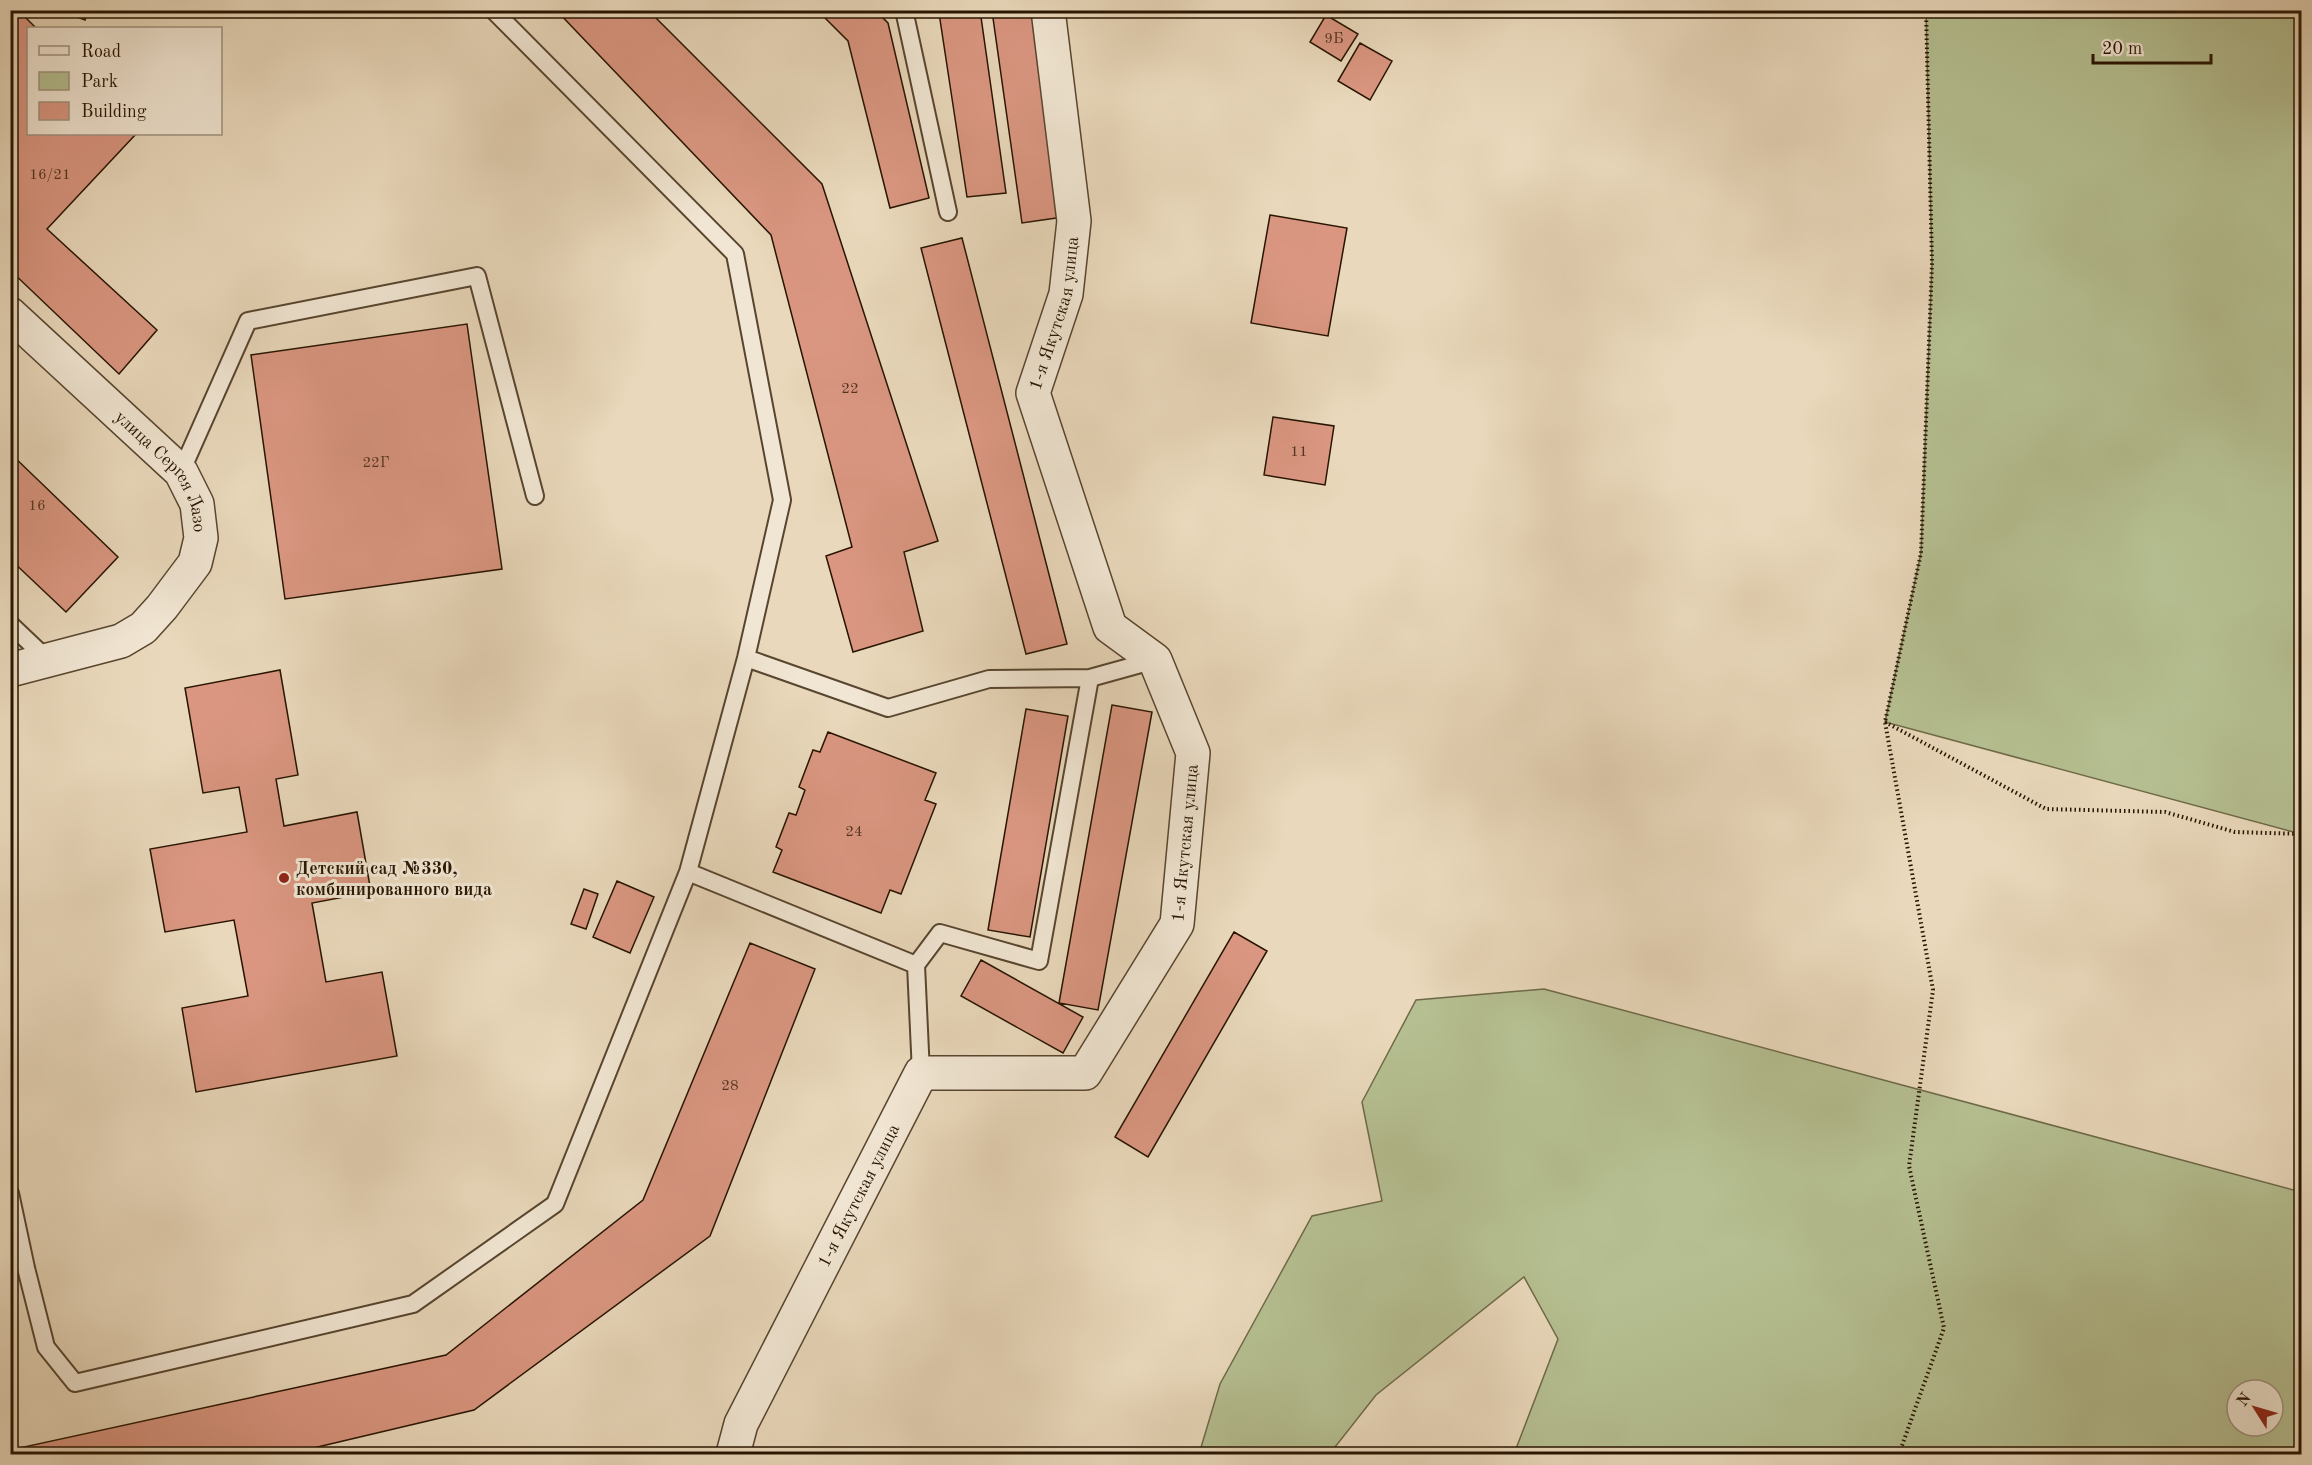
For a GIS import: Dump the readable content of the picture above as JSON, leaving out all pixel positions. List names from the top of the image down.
{
  "streets": {
    "street": ["1-я Якутская улица", "улица Сергея Лазо"]
  },
  "places": ["Детский сад №330, комбинированного вида"],
  "house_numbers": [
    "9Б",
    "16/21",
    "22",
    "11",
    "22Г",
    "16",
    "24",
    "28"
  ],
  "legend": ["Road", "Park", "Building"],
  "scale_bar": "20 m",
  "north": "top left"
}
